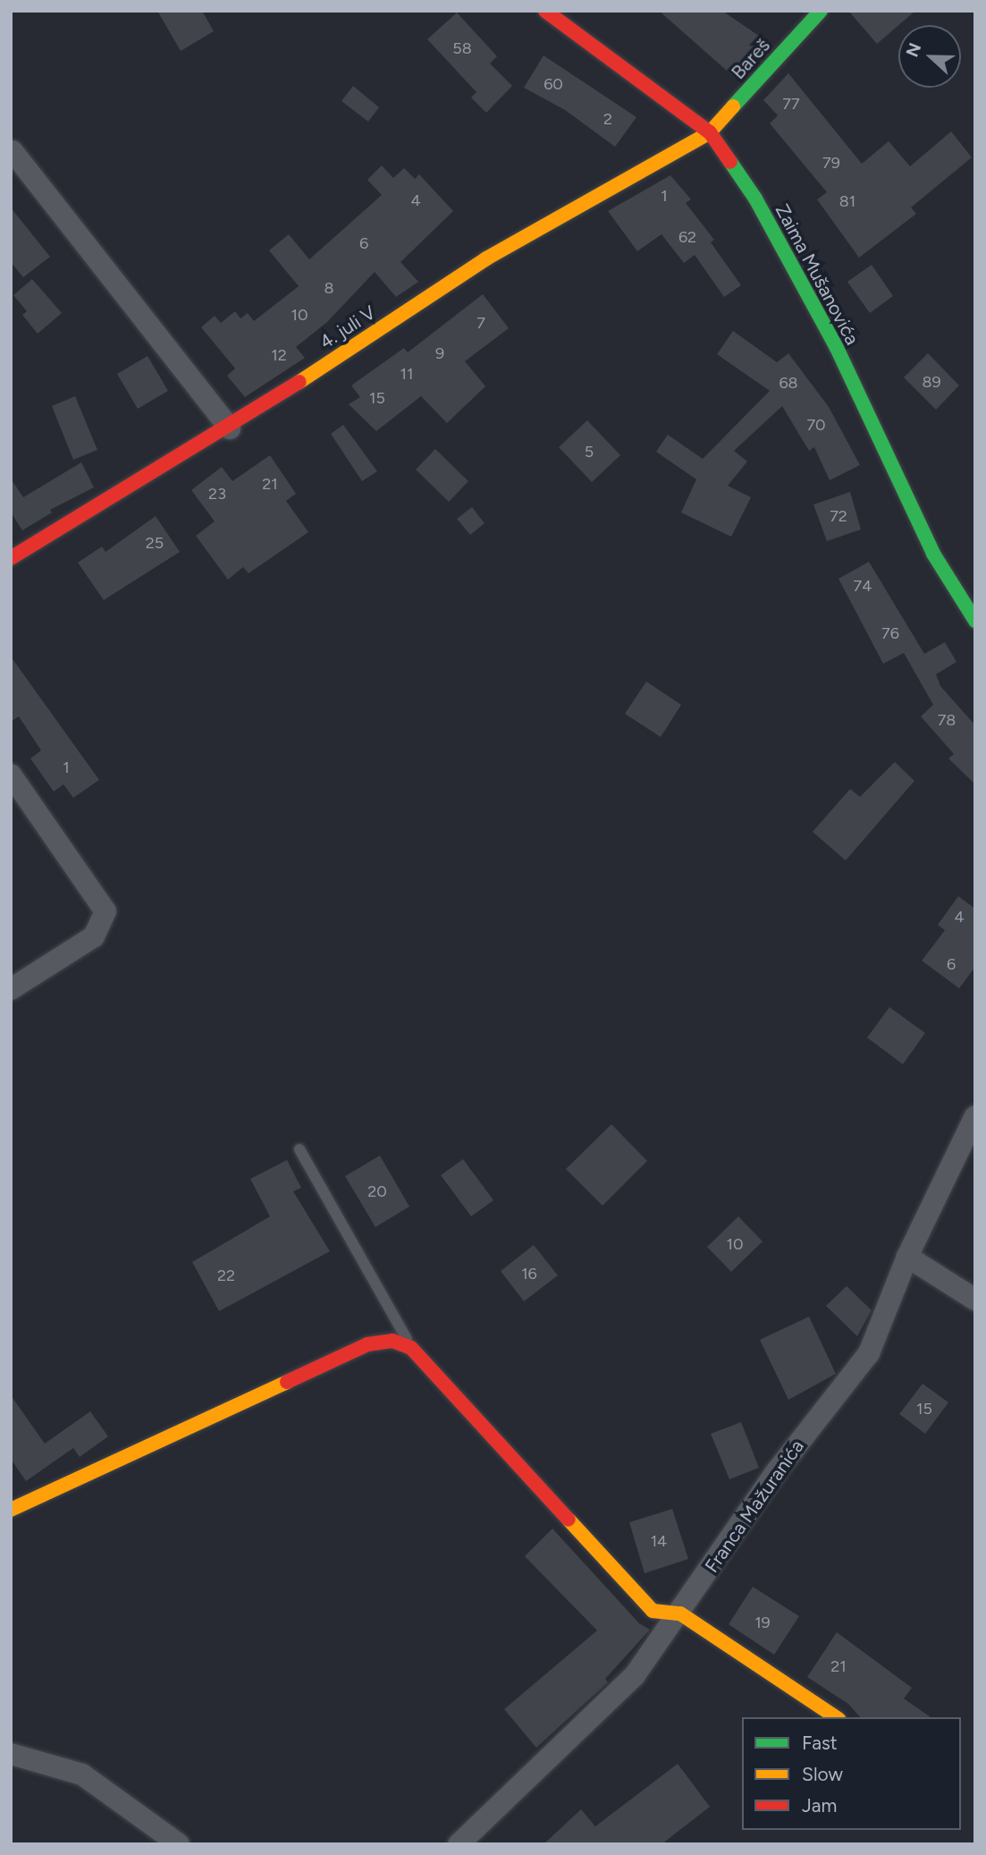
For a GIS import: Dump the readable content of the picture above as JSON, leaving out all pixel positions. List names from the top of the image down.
{
  "streets": {
    "street": [
      "Bareš",
      "Zaima Mušanovića",
      "4. juli V",
      "Franca Mažuranića"
    ]
  },
  "crossings": [
    ["Bareš", "Zaima Mušanovića"],
    ["Bareš", "4. juli V"],
    ["Zaima Mušanovića", "4. juli V"]
  ],
  "house_numbers": [
    "58",
    "60",
    "77",
    "2",
    "79",
    "1",
    "4",
    "81",
    "62",
    "6",
    "8",
    "10",
    "7",
    "9",
    "12",
    "11",
    "89",
    "68",
    "15",
    "70",
    "5",
    "21",
    "23",
    "72",
    "25",
    "74",
    "76",
    "78",
    "1",
    "4",
    "6",
    "20",
    "10",
    "16",
    "22",
    "15",
    "14",
    "19",
    "21"
  ],
  "legend": ["Fast", "Slow", "Jam"],
  "north": "left"
}
